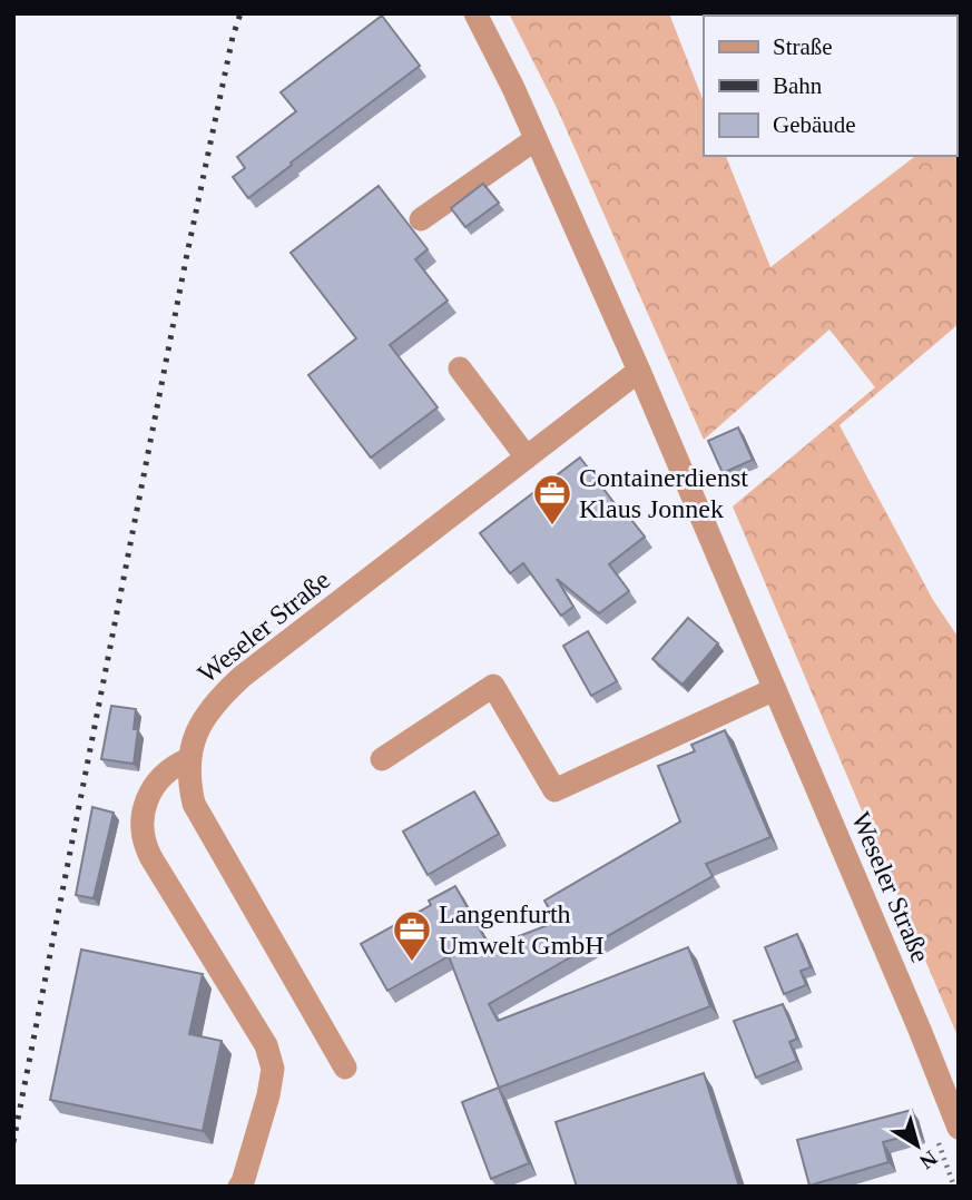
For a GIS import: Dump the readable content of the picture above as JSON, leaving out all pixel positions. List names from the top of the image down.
{
  "streets": {
    "street": ["Weseler Straße"]
  },
  "places": {
    "office": ["Containerdienst Klaus Jonnek", "Langenfurth Umwelt GmbH"]
  },
  "legend": ["Straße", "Bahn", "Gebäude"],
  "north": "bottom right"
}
